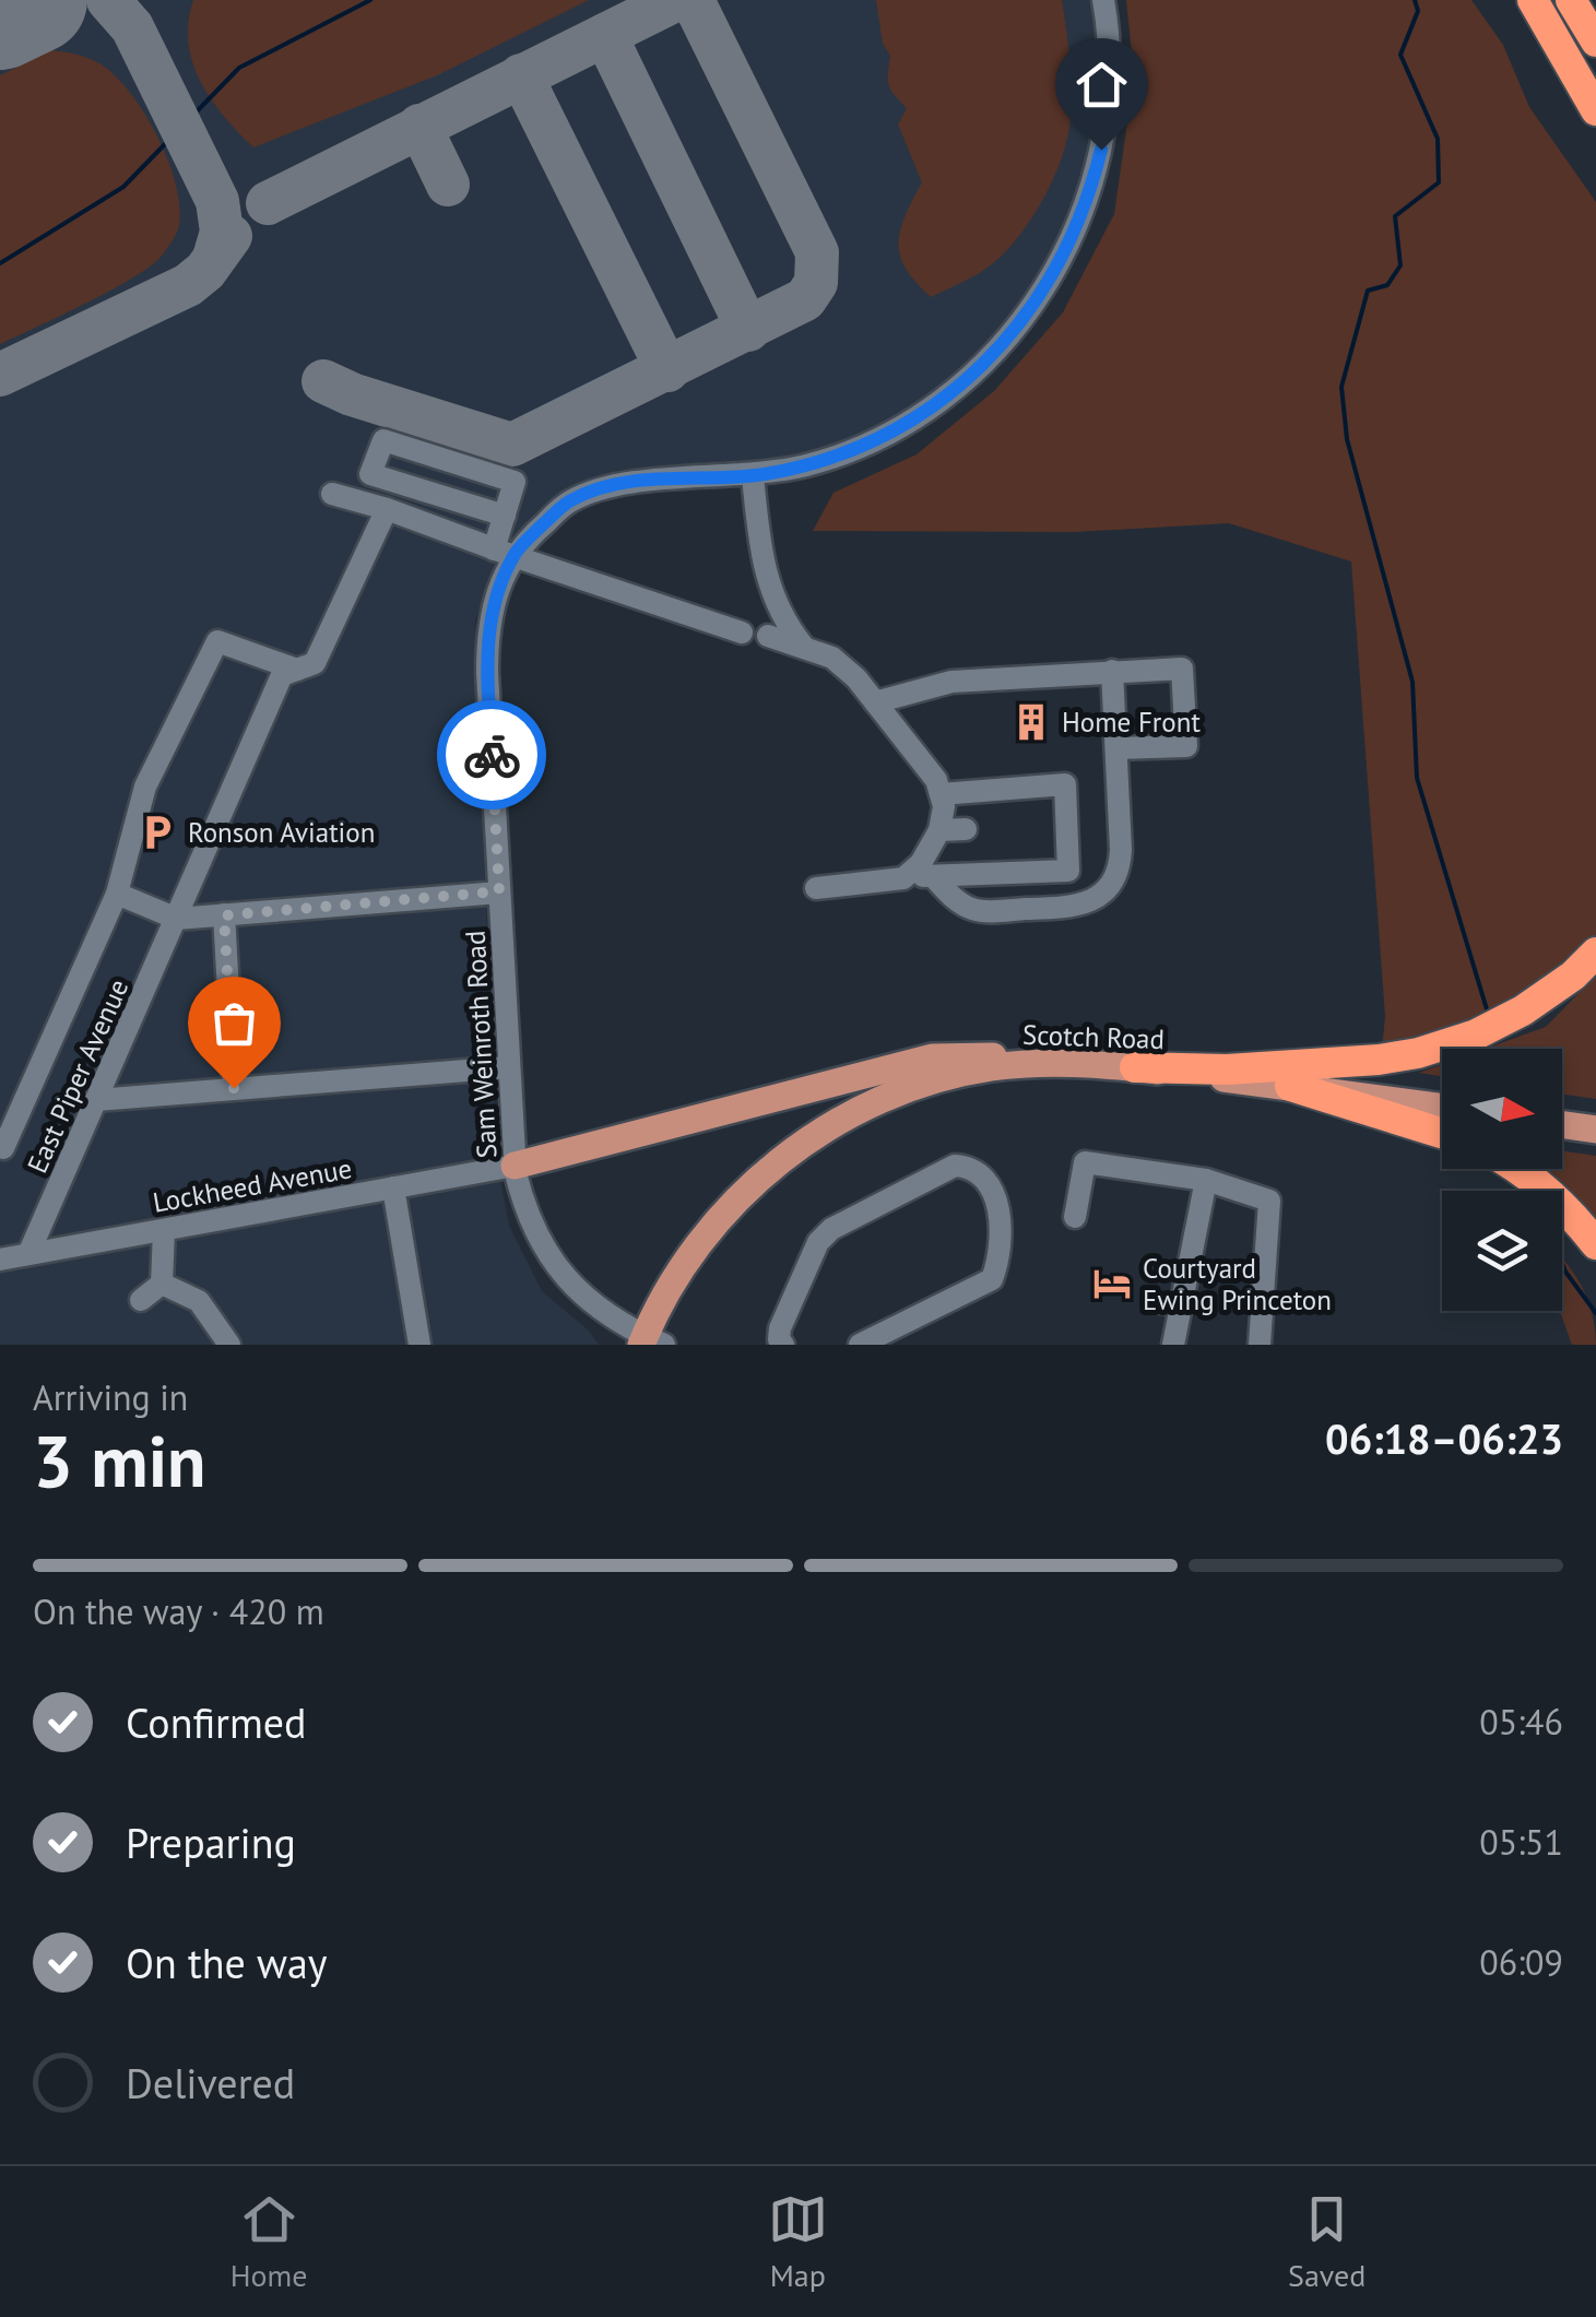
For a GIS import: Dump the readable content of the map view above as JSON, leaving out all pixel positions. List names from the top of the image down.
{
  "streets": {
    "main road": ["Scotch Road"],
    "street": ["Sam Weinroth Road", "East Piper Avenue", "Lockheed Avenue"]
  },
  "crossings": [
    ["Scotch Road", "Sam Weinroth Road"],
    ["Sam Weinroth Road", "Lockheed Avenue"],
    ["East Piper Avenue", "Lockheed Avenue"]
  ],
  "places": {
    "building": ["Home Front"],
    "parking": ["Ronson Aviation"],
    "hotel": ["Courtyard Ewing Princeton"]
  },
  "north": "right",
  "page": {
    "heading": ["3 min", "Arriving in", "06:18–06:23"],
    "bar": "On the way · 420 m",
    "list": [
      ["Confirmed", "05:46"],
      ["Preparing", "05:51"],
      ["On the way", "06:09"],
      "Delivered"
    ],
    "tabs": ["Home", "Map", "Saved"]
  }
}
